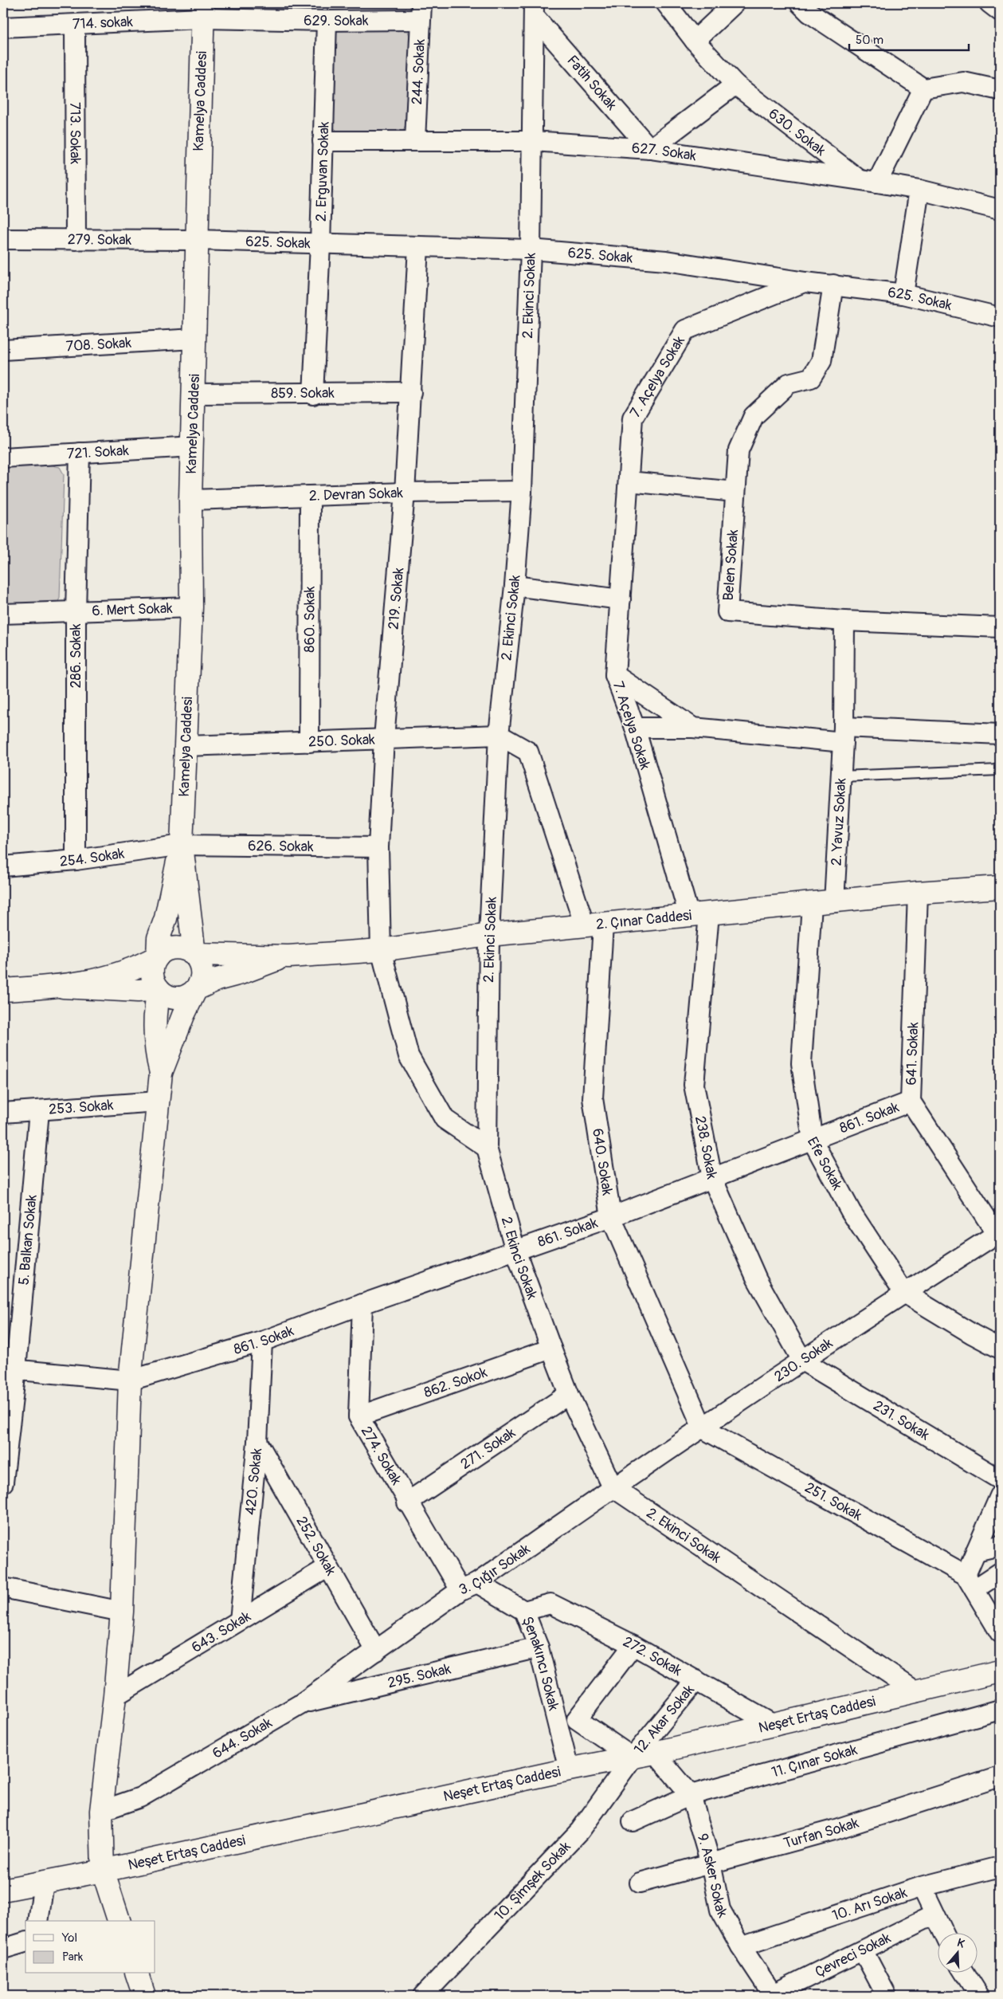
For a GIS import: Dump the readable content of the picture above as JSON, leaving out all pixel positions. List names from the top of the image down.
{
  "streets": {
    "main road": ["Kamelya Caddesi", "2. Çınar Caddesi", "Neşet Ertaş Caddesi"],
    "street": [
      "629. Sokak",
      "714. sokak",
      "244. Sokak",
      "Fatih Sokak",
      "713. Sokak",
      "630. Sokak",
      "627. Sokak",
      "2. Erguvan Sokak",
      "279. Sokak",
      "625. Sokak",
      "2. Ekinci Sokak",
      "708. Sokak",
      "7. Açelya Sokak",
      "859. Sokak",
      "721. Sokak",
      "2. Devran Sokak",
      "Belen Sokak",
      "219. Sokak",
      "6. Mert Sokak",
      "860. Sokak",
      "286. Sokak",
      "250. Sokak",
      "2. Yavuz Sokak",
      "626. Sokak",
      "254. Sokak",
      "641. Sokak",
      "253. Sokak",
      "861. Sokak",
      "238. Sokak",
      "640. Sokak",
      "Efe Sokak",
      "5. Balkan Sokak",
      "230. Sokak",
      "862. Sokok",
      "231. Sokak",
      "271. Sokak",
      "274. Sokak",
      "420. Sokak",
      "251. Sokak",
      "252. Sokak",
      "3. Çığır Sokak",
      "643. Sokak",
      "272. Sokak",
      "Şenakıncı Sokak",
      "295. Sokak",
      "12. Akar Sokak",
      "644. Sokak",
      "11. Çınar Sokak",
      "Turfan Sokak",
      "9. Asker Sokak",
      "10. Şimşek Sokak",
      "10. Arı Sokak",
      "Çevreci Sokak"
    ]
  },
  "crossings": [
    ["629. Sokak", "714. sokak"],
    ["629. Sokak", "244. Sokak"],
    ["629. Sokak", "Kamelya Caddesi"],
    ["629. Sokak", "2. Erguvan Sokak"],
    ["714. sokak", "Kamelya Caddesi"],
    ["714. sokak", "713. Sokak"],
    ["244. Sokak", "627. Sokak"],
    ["Fatih Sokak", "627. Sokak"],
    ["Fatih Sokak", "2. Ekinci Sokak"],
    ["Kamelya Caddesi", "279. Sokak"],
    ["Kamelya Caddesi", "625. Sokak"],
    ["Kamelya Caddesi", "708. Sokak"],
    ["Kamelya Caddesi", "859. Sokak"],
    ["Kamelya Caddesi", "721. Sokak"],
    ["Kamelya Caddesi", "2. Devran Sokak"],
    ["Kamelya Caddesi", "6. Mert Sokak"],
    ["Kamelya Caddesi", "250. Sokak"],
    ["Kamelya Caddesi", "626. Sokak"],
    ["Kamelya Caddesi", "254. Sokak"],
    ["713. Sokak", "279. Sokak"],
    ["630. Sokak", "627. Sokak"],
    ["627. Sokak", "2. Erguvan Sokak"],
    ["627. Sokak", "2. Ekinci Sokak"],
    ["2. Erguvan Sokak", "625. Sokak"],
    ["2. Erguvan Sokak", "859. Sokak"],
    ["279. Sokak", "625. Sokak"],
    ["625. Sokak", "2. Ekinci Sokak"],
    ["625. Sokak", "7. Açelya Sokak"],
    ["625. Sokak", "Belen Sokak"],
    ["625. Sokak", "219. Sokak"],
    ["2. Ekinci Sokak", "2. Devran Sokak"],
    ["2. Ekinci Sokak", "219. Sokak"],
    ["2. Ekinci Sokak", "250. Sokak"],
    ["2. Ekinci Sokak", "2. Çınar Caddesi"],
    ["2. Ekinci Sokak", "861. Sokak"],
    ["2. Ekinci Sokak", "230. Sokak"],
    ["2. Ekinci Sokak", "862. Sokok"],
    ["2. Ekinci Sokak", "271. Sokak"],
    ["2. Ekinci Sokak", "3. Çığır Sokak"],
    ["2. Ekinci Sokak", "Neşet Ertaş Caddesi"],
    ["7. Açelya Sokak", "2. Çınar Caddesi"],
    ["7. Açelya Sokak", "238. Sokak"],
    ["859. Sokak", "219. Sokak"],
    ["721. Sokak", "286. Sokak"],
    ["2. Devran Sokak", "219. Sokak"],
    ["2. Devran Sokak", "860. Sokak"],
    ["Belen Sokak", "2. Yavuz Sokak"],
    ["219. Sokak", "250. Sokak"],
    ["219. Sokak", "626. Sokak"],
    ["219. Sokak", "2. Çınar Caddesi"],
    ["6. Mert Sokak", "286. Sokak"],
    ["860. Sokak", "250. Sokak"],
    ["286. Sokak", "254. Sokak"],
    ["2. Yavuz Sokak", "2. Çınar Caddesi"],
    ["626. Sokak", "254. Sokak"],
    ["2. Çınar Caddesi", "641. Sokak"],
    ["2. Çınar Caddesi", "238. Sokak"],
    ["2. Çınar Caddesi", "640. Sokak"],
    ["2. Çınar Caddesi", "Efe Sokak"],
    ["641. Sokak", "861. Sokak"],
    ["641. Sokak", "230. Sokak"],
    ["253. Sokak", "5. Balkan Sokak"],
    ["861. Sokak", "238. Sokak"],
    ["861. Sokak", "640. Sokak"],
    ["861. Sokak", "Efe Sokak"],
    ["861. Sokak", "274. Sokak"],
    ["861. Sokak", "420. Sokak"],
    ["238. Sokak", "230. Sokak"],
    ["238. Sokak", "231. Sokak"],
    ["640. Sokak", "230. Sokak"],
    ["640. Sokak", "251. Sokak"],
    ["Efe Sokak", "230. Sokak"],
    ["230. Sokak", "231. Sokak"],
    ["230. Sokak", "251. Sokak"],
    ["230. Sokak", "3. Çığır Sokak"],
    ["862. Sokok", "274. Sokak"],
    ["271. Sokak", "274. Sokak"],
    ["274. Sokak", "3. Çığır Sokak"],
    ["274. Sokak", "Şenakıncı Sokak"],
    ["420. Sokak", "252. Sokak"],
    ["420. Sokak", "643. Sokak"],
    ["252. Sokak", "3. Çığır Sokak"],
    ["252. Sokak", "643. Sokak"],
    ["252. Sokak", "644. Sokak"],
    ["3. Çığır Sokak", "Şenakıncı Sokak"],
    ["3. Çığır Sokak", "644. Sokak"],
    ["272. Sokak", "Şenakıncı Sokak"],
    ["272. Sokak", "Neşet Ertaş Caddesi"],
    ["272. Sokak", "12. Akar Sokak"],
    ["Şenakıncı Sokak", "295. Sokak"],
    ["Şenakıncı Sokak", "Neşet Ertaş Caddesi"],
    ["295. Sokak", "644. Sokak"],
    ["Neşet Ertaş Caddesi", "12. Akar Sokak"],
    ["Neşet Ertaş Caddesi", "9. Asker Sokak"],
    ["Neşet Ertaş Caddesi", "10. Şimşek Sokak"],
    ["12. Akar Sokak", "10. Şimşek Sokak"],
    ["11. Çınar Sokak", "9. Asker Sokak"],
    ["Turfan Sokak", "9. Asker Sokak"],
    ["9. Asker Sokak", "10. Arı Sokak"],
    ["9. Asker Sokak", "Çevreci Sokak"]
  ],
  "legend": ["Yol", "Park"],
  "scale_bar": "50 m",
  "north": "top"
}
